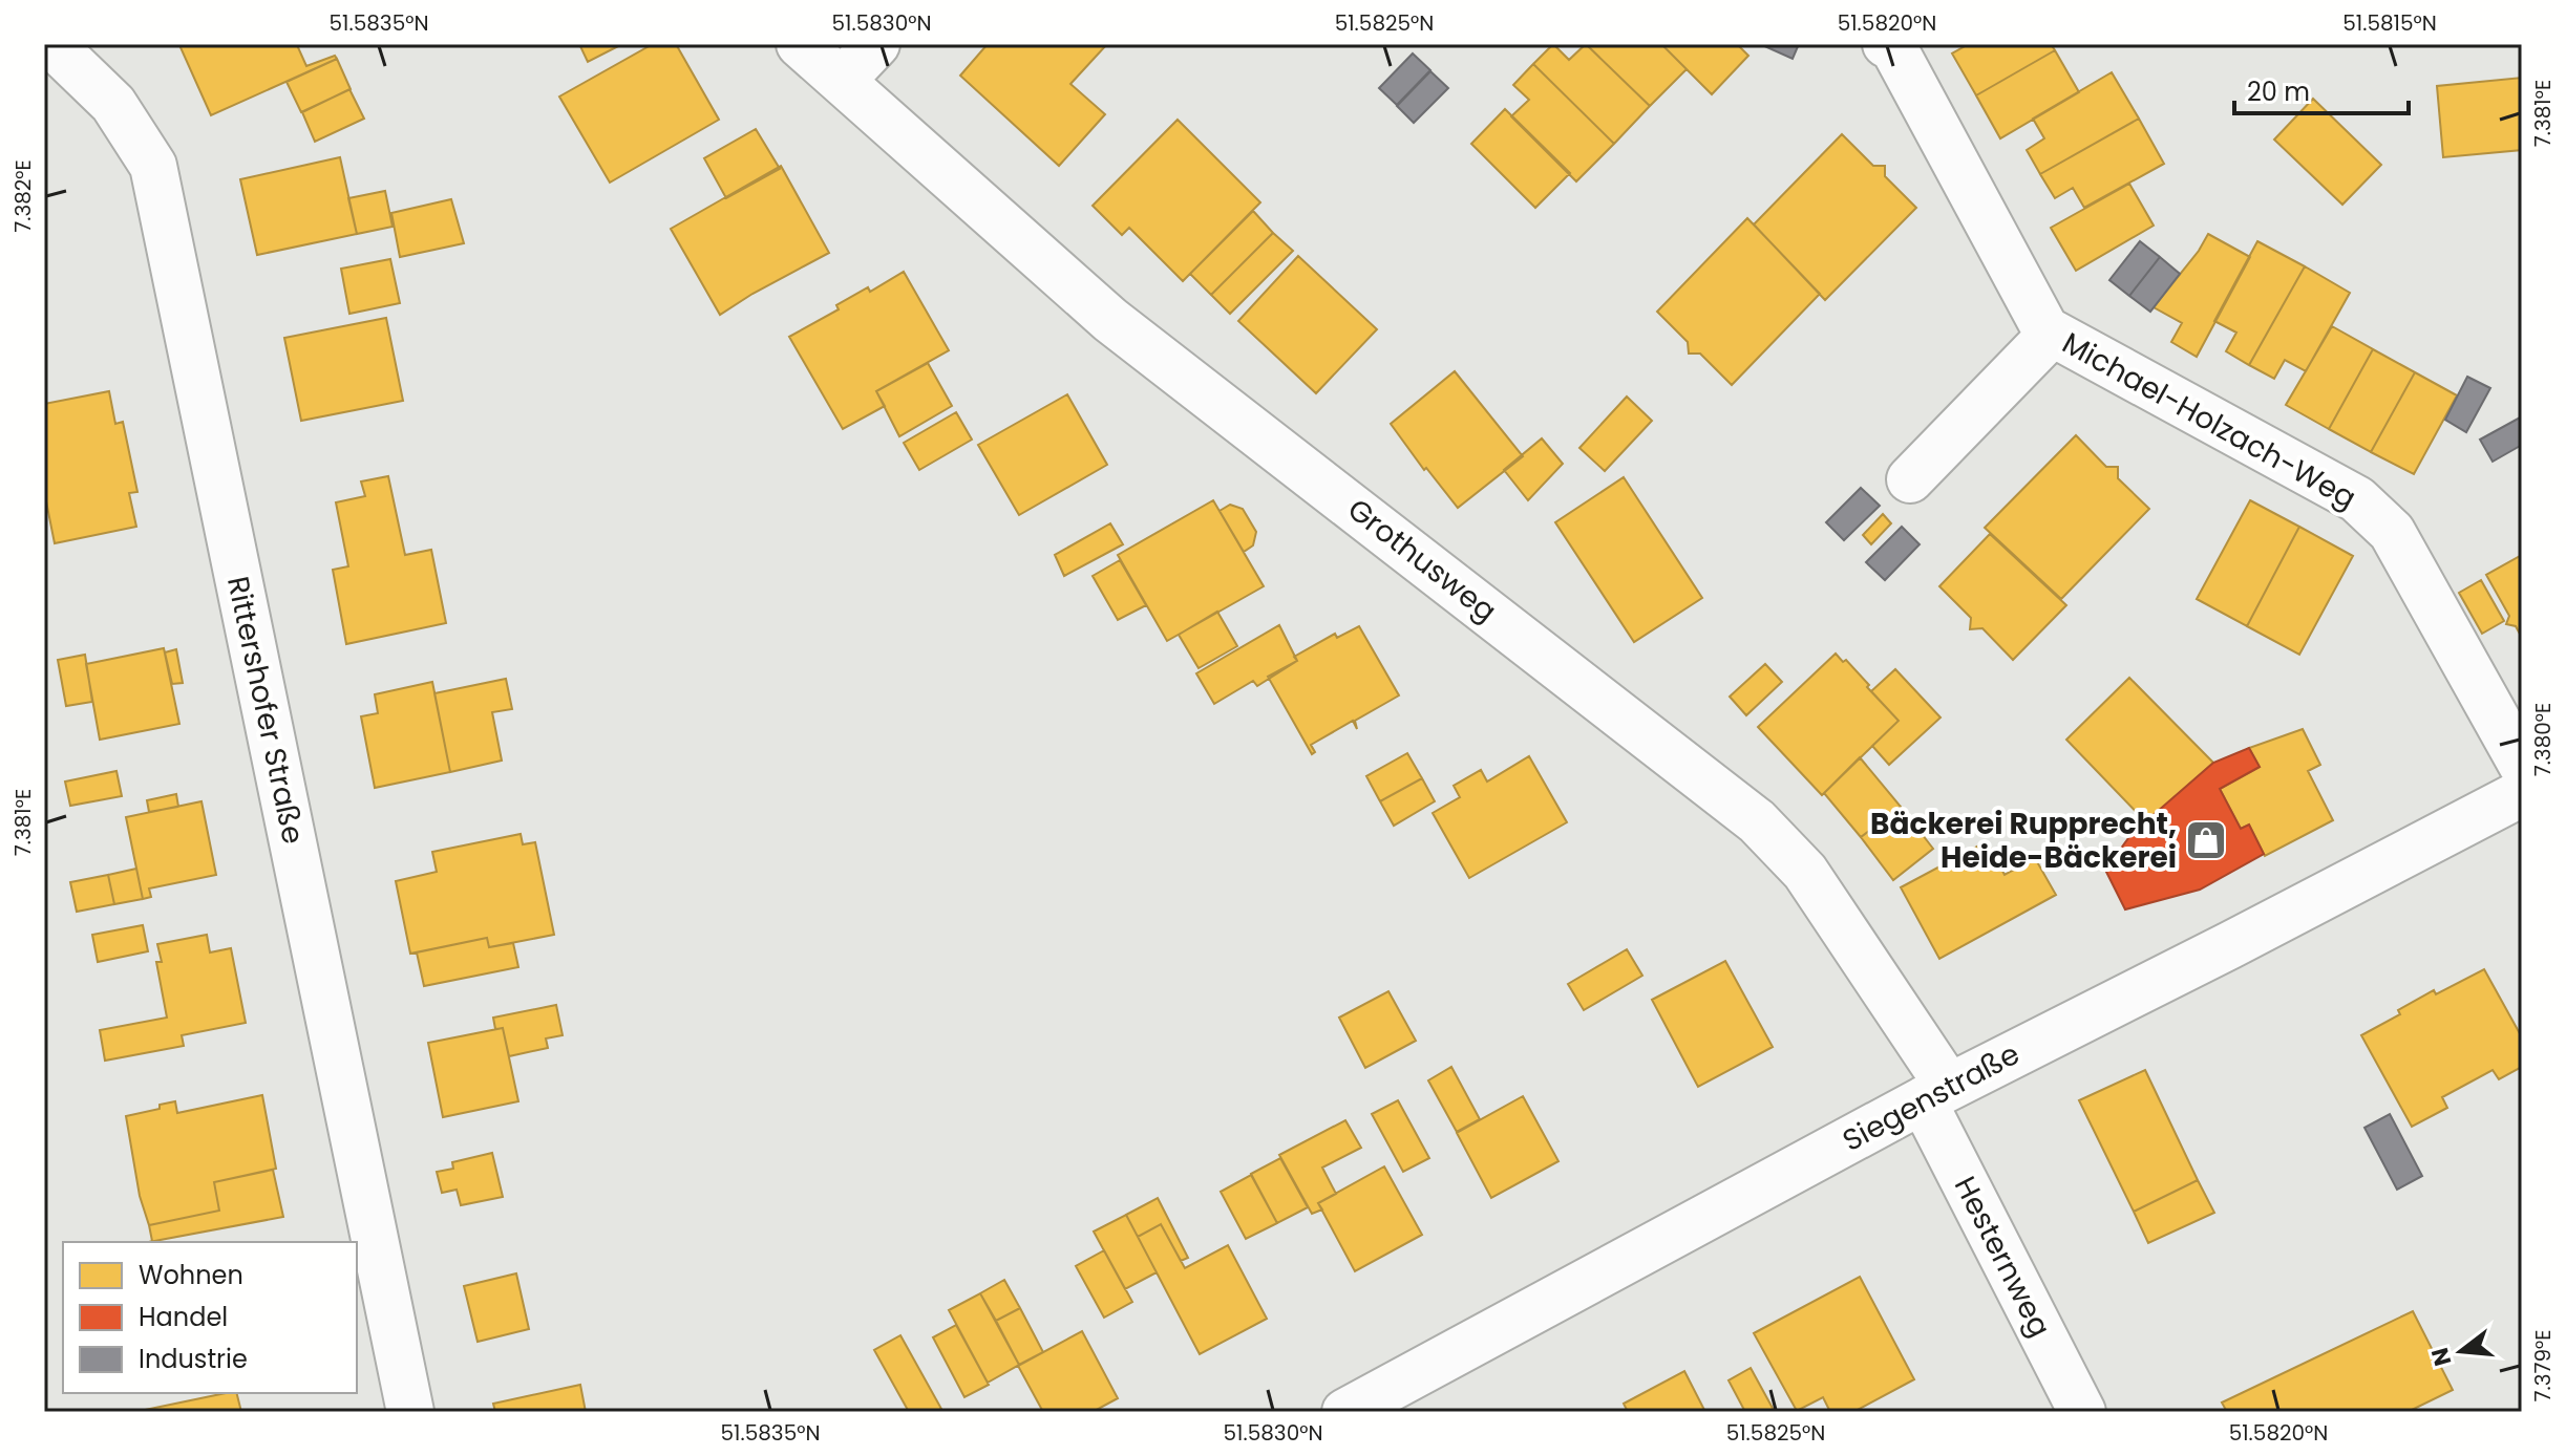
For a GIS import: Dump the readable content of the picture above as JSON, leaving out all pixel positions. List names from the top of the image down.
{
  "streets": {
    "street": [
      "Michael-Holzach-Weg",
      "Grothusweg",
      "Rittershofer Straße",
      "Siegenstraße",
      "Hesternweg"
    ]
  },
  "crossings": [
    ["Grothusweg", "Siegenstraße"],
    ["Grothusweg", "Hesternweg"],
    ["Siegenstraße", "Hesternweg"]
  ],
  "places": {
    "shop": ["Bäckerei Rupprecht, Heide-Bäckerei"]
  },
  "legend": ["Wohnen", "Handel", "Industrie"],
  "scale_bar": "20 m",
  "north": "left",
  "coordinates": [
    "51.5835°N",
    "51.5830°N",
    "51.5825°N",
    "51.5820°N",
    "51.5815°N",
    "7.381°E",
    "7.382°E",
    "7.380°E",
    "7.379°E"
  ]
}
